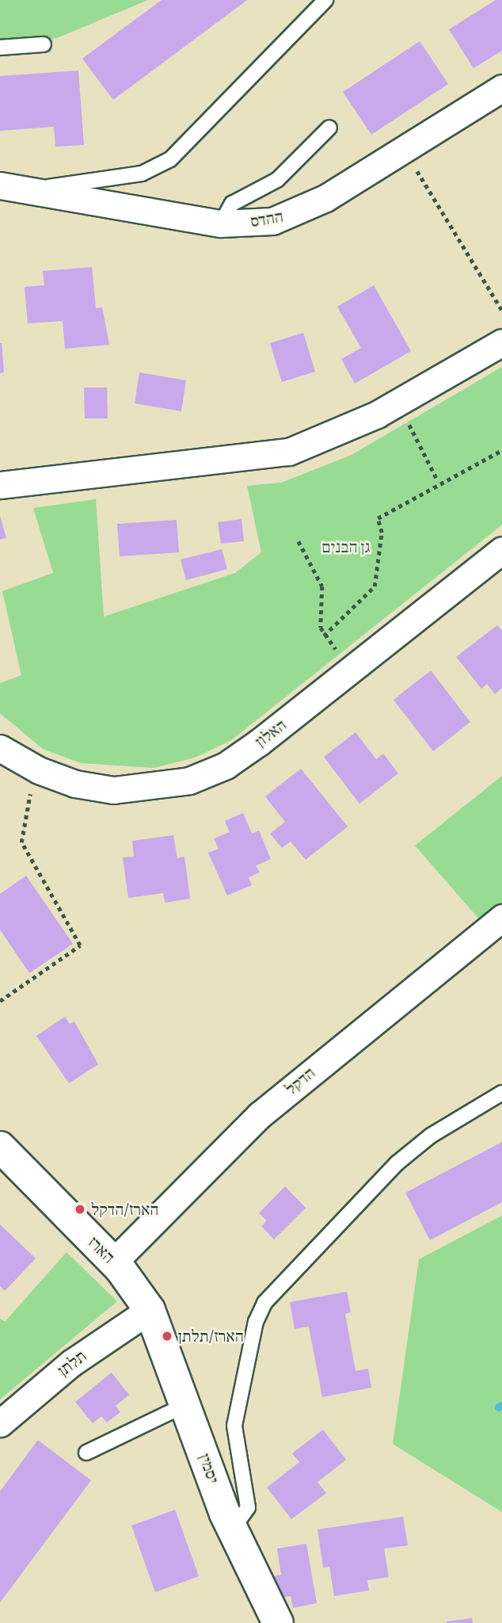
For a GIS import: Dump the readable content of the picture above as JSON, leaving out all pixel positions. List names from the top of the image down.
{
  "streets": {
    "street": [
      "ההדס",
      "האלון",
      "הדקל",
      "הארז",
      "תלתן",
      "יסמין"
    ]
  },
  "crossings": [
    ["הדקל", "הארז"],
    ["הארז", "תלתן"],
    ["הארז", "יסמין"],
    ["תלתן", "יסמין"]
  ],
  "parks": ["גן הבנים"],
  "places": ["הארז/הדקל", "הארז/תלתן"]
}
